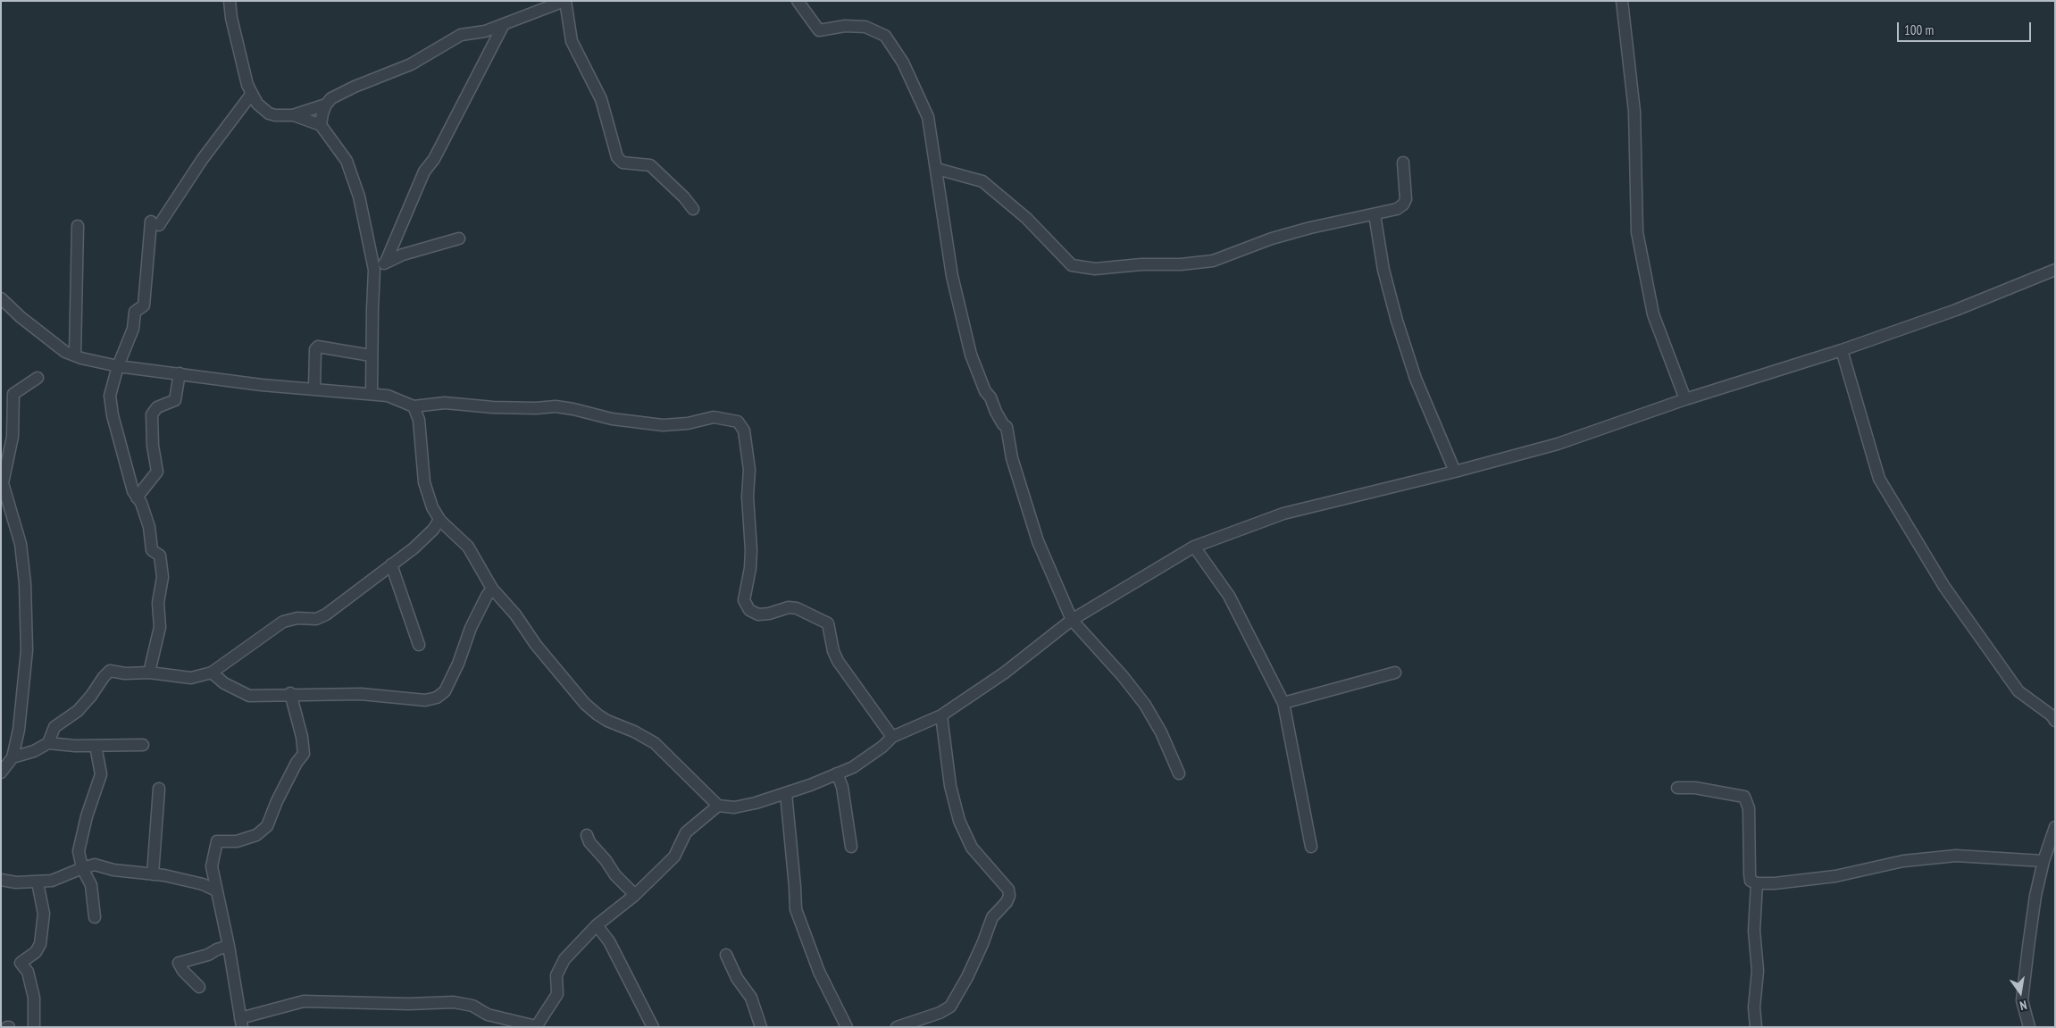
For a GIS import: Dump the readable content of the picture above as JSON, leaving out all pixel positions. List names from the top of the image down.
{
  "scale_bar": "100 m",
  "north": "bottom"
}
